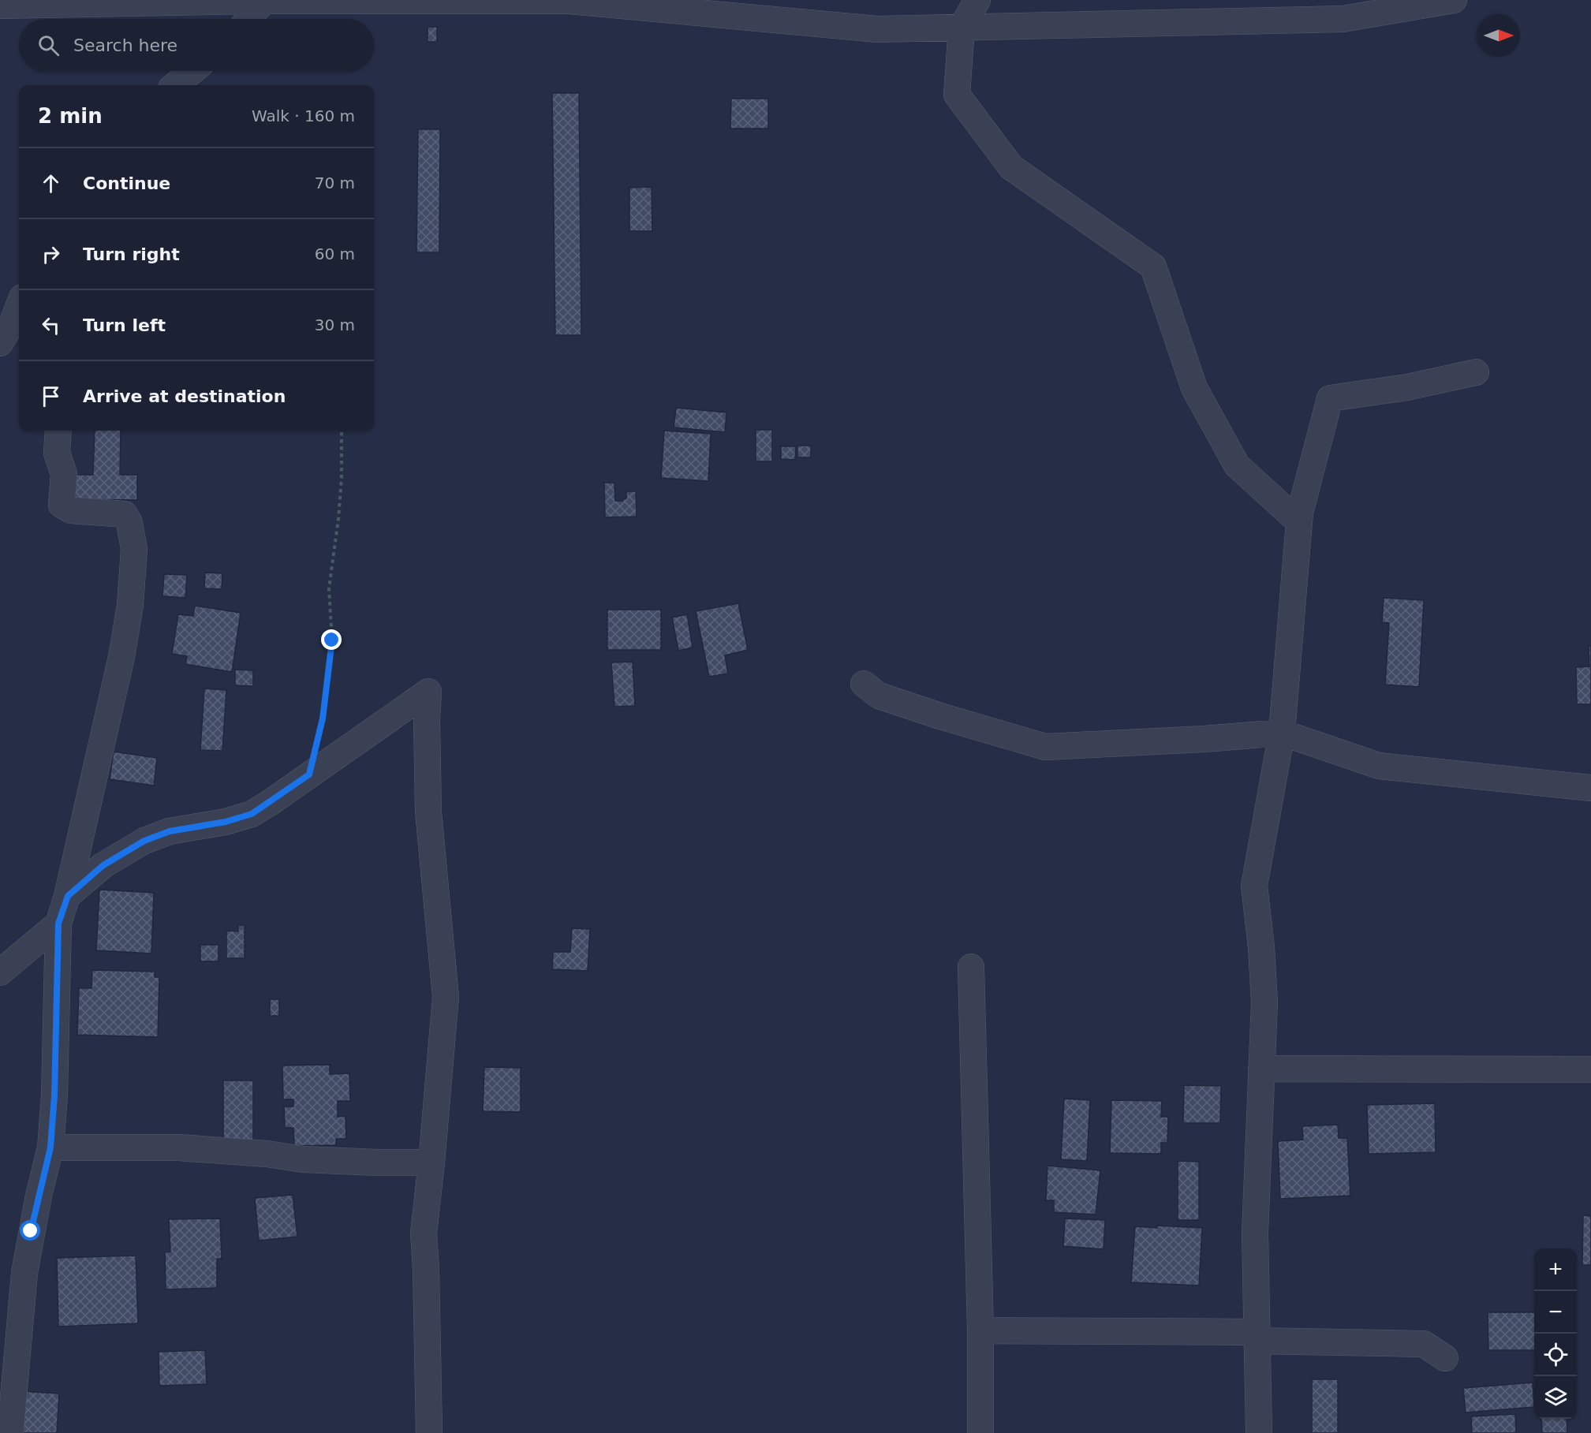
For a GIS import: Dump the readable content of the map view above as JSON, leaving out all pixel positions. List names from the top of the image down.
{
  "north": "right",
  "page": {
    "search": "Search here",
    "heading": ["2 min", "Walk · 160 m"],
    "list": [
      ["Continue", "70 m"],
      ["Turn right", "60 m"],
      ["Turn left", "30 m"],
      "Arrive at destination"
    ],
    "map_buttons": ["+", "−"]
  }
}
